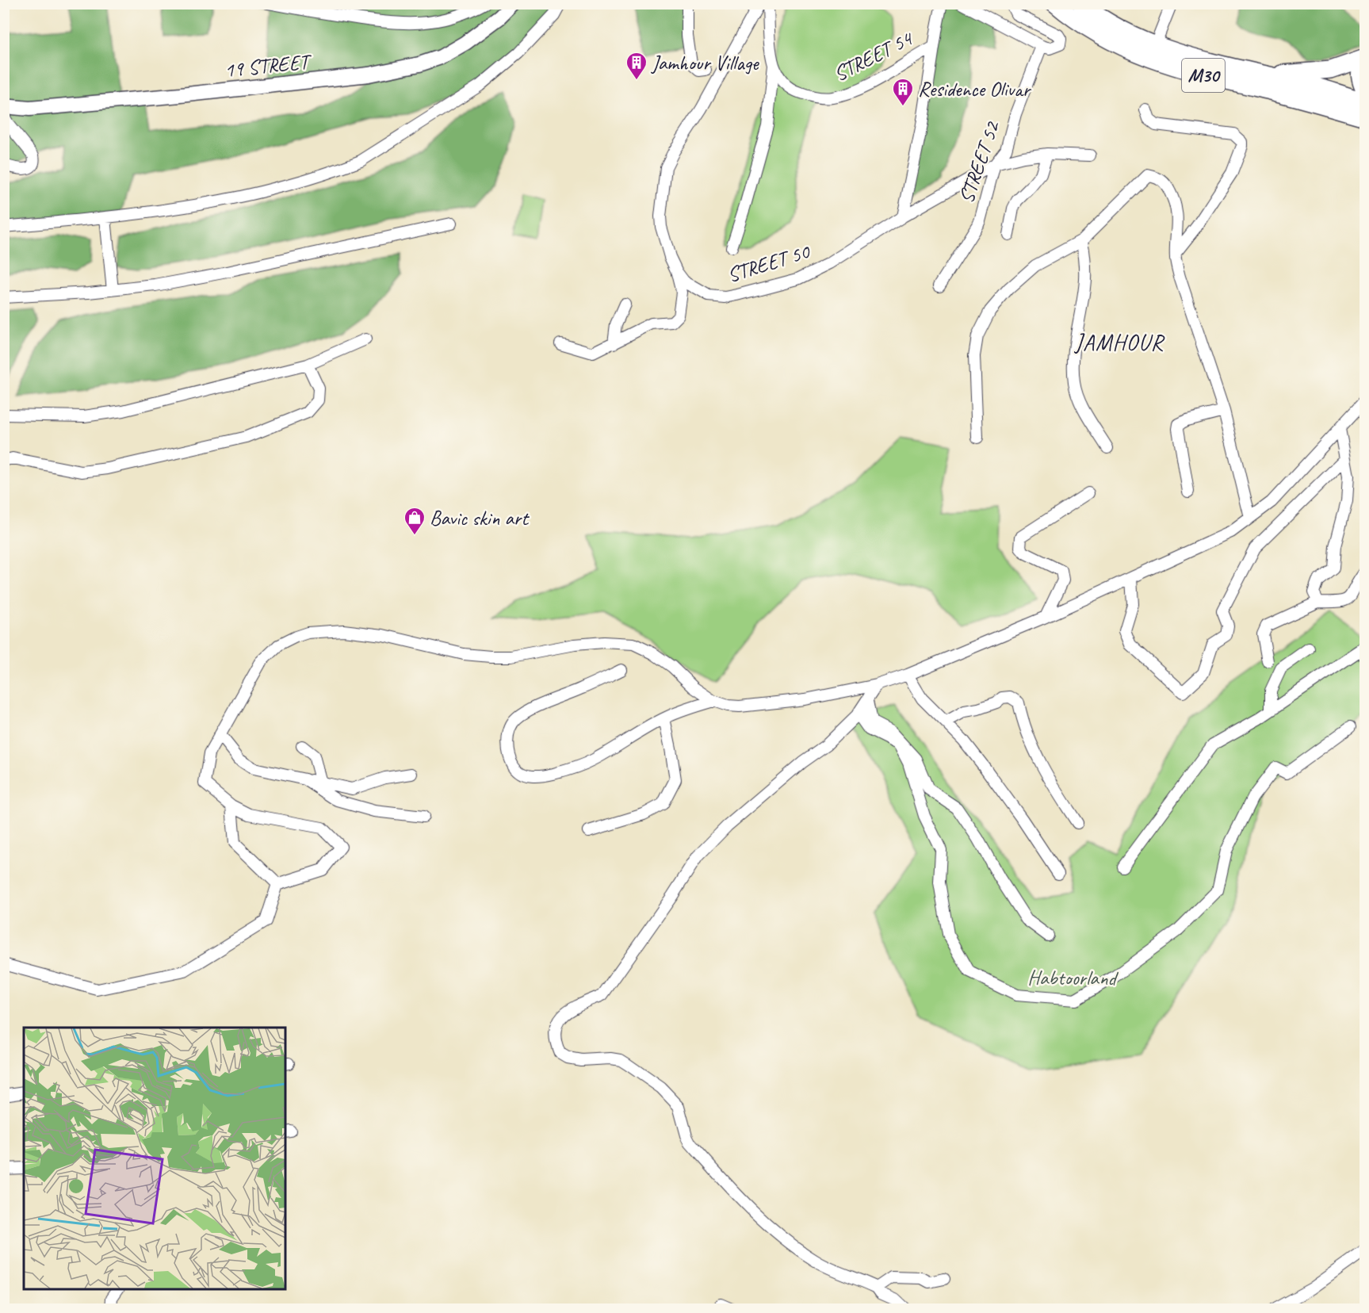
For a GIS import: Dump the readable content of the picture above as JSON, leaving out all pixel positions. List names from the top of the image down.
{
  "streets": {
    "highway": ["M30"],
    "main road": ["19 STREET"],
    "street": ["STREET 54", "STREET 52", "STREET 50"]
  },
  "crossings": [
    ["STREET 52", "STREET 50"]
  ],
  "districts": ["JAMHOUR"],
  "parks": ["Habtoorland"],
  "places": {
    "building": ["Jamhour Village", "Residence Olivar"],
    "shop": ["Bavic skin art"]
  }
}
